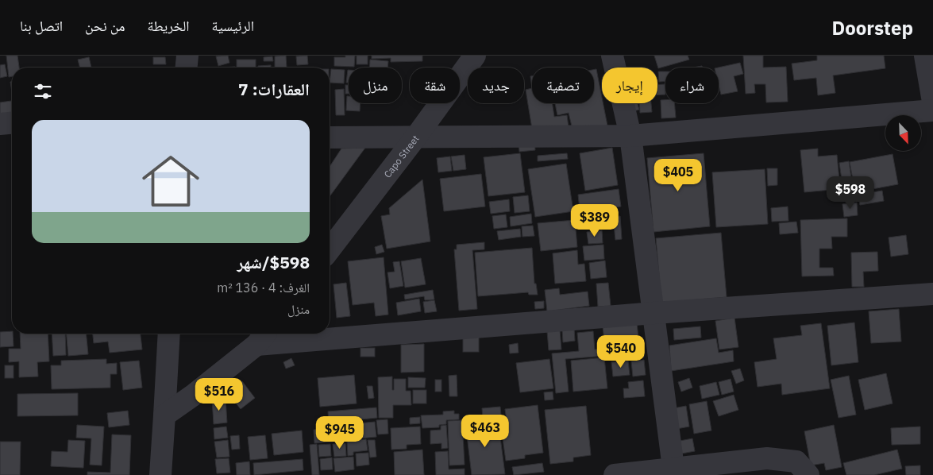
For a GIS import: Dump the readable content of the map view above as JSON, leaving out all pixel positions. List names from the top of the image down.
{
  "streets": {
    "street": ["Capo Street"]
  },
  "north": "bottom right",
  "page": {
    "header": "Doorstep",
    "nav": [
      "الرئيسية",
      "الخريطة",
      "من نحن",
      "اتصل بنا"
    ],
    "chip": [
      "شراء",
      "إيجار",
      "تصفية",
      "جديد",
      "شقة",
      "منزل"
    ],
    "heading": "العقارات: 7",
    "list": [
      {
        "name": "$598/شهر",
        "note": "الغرف: 4 · 136 m² · منزل"
      }
    ],
    "price": [
      "$405",
      "$598",
      "$389",
      "$540",
      "$516",
      "$463",
      "$945"
    ]
  }
}
